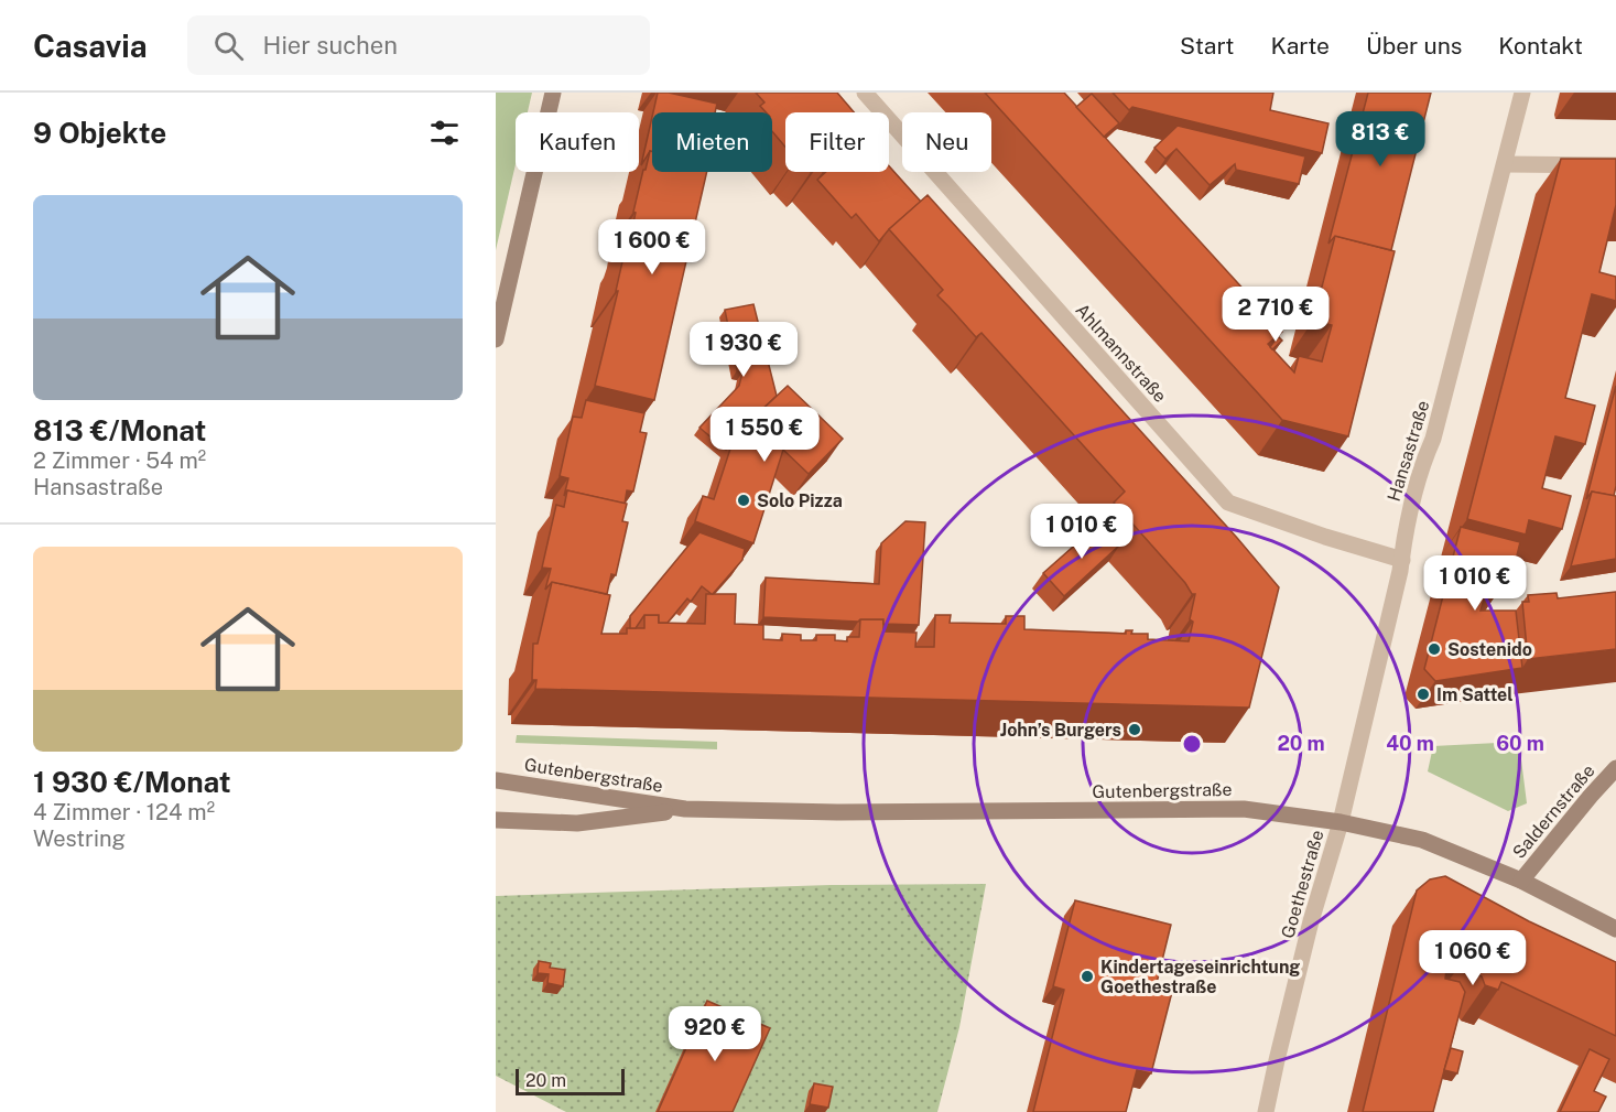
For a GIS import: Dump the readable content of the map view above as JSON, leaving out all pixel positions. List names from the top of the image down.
{
  "streets": {
    "main road": ["Gutenbergstraße", "Saldernstraße"],
    "street": ["Ahlmannstraße", "Hansastraße", "Goethestraße"]
  },
  "crossings": [
    ["Ahlmannstraße", "Hansastraße"],
    ["Hansastraße", "Gutenbergstraße"],
    ["Hansastraße", "Goethestraße"],
    ["Gutenbergstraße", "Saldernstraße"],
    ["Gutenbergstraße", "Goethestraße"]
  ],
  "places": [
    "Solo Pizza",
    "Sostenido",
    "Im Sattel",
    "John’s Burgers",
    "Kindertageseinrichtung Goethestraße"
  ],
  "scale_bar": "20 m",
  "page": {
    "header": "Casavia",
    "search": "Hier suchen",
    "nav": [
      "Start",
      "Karte",
      "Über uns",
      "Kontakt"
    ],
    "heading": "9 Objekte",
    "price": [
      "813 €",
      "1 600 €",
      "2 710 €",
      "1 930 €",
      "1 550 €",
      "1 010 €",
      "1 010 €",
      "1 060 €",
      "920 €"
    ],
    "chip": [
      "Kaufen",
      "Mieten",
      "Filter",
      "Neu"
    ],
    "list": [
      {
        "name": "813 €/Monat",
        "note": "2 Zimmer · 54 m² · Hansastraße"
      },
      {
        "name": "1 930 €/Monat",
        "note": "4 Zimmer · 124 m² · Westring"
      }
    ],
    "scale": "20 m"
  },
  "rings": ["20 m", "40 m", "60 m"]
}
